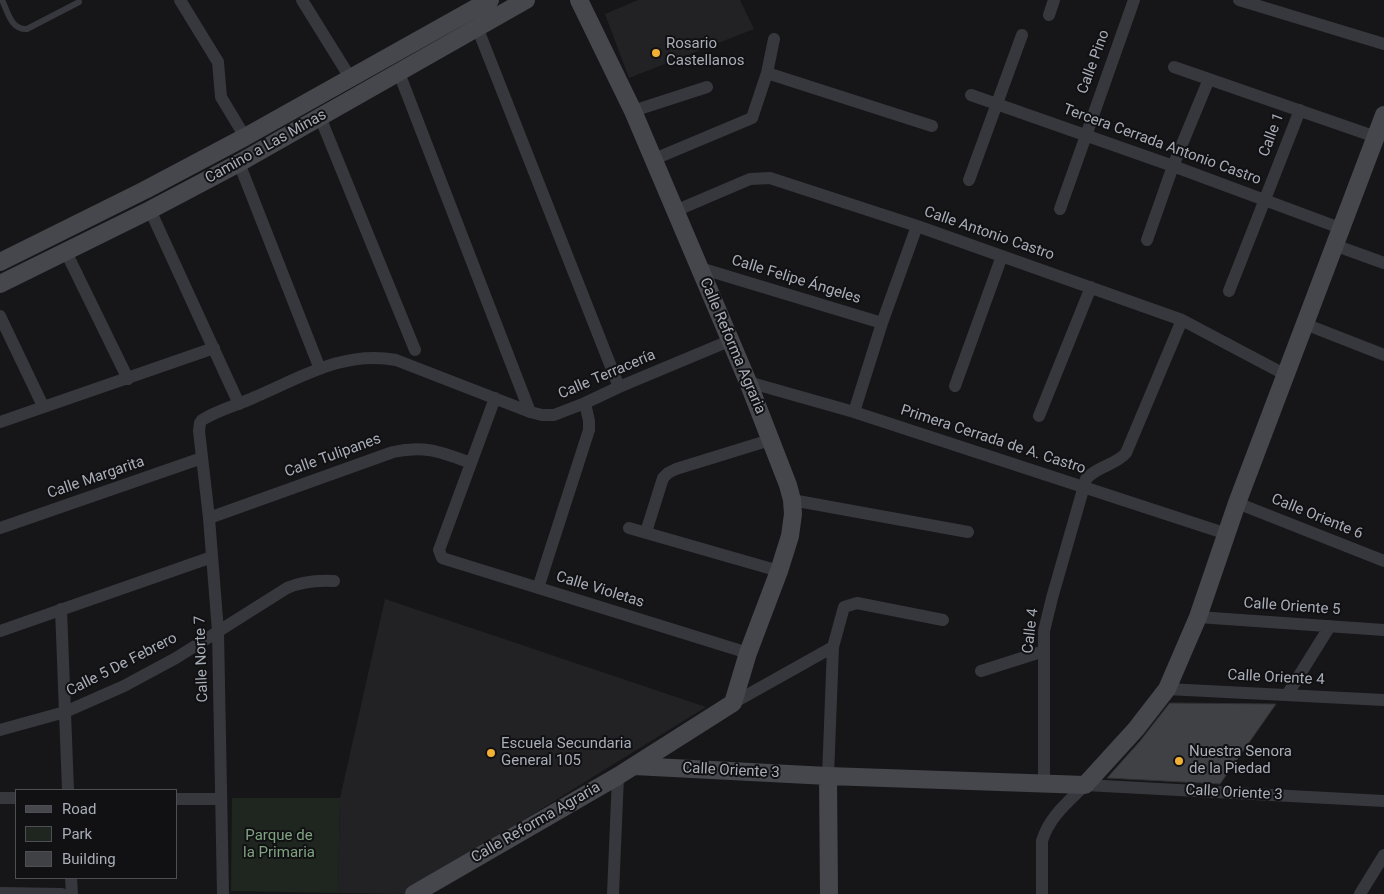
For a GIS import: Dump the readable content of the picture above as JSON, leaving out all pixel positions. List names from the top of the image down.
{
  "streets": {
    "street": [
      "Calle Pino",
      "Calle 1",
      "Tercera Cerrada Antonio Castro",
      "Camino a Las Minas",
      "Calle Antonio Castro",
      "Calle Felipe Ángeles",
      "Calle Reforma Agraria",
      "Calle Terracería",
      "Primera Cerrada de A. Castro",
      "Calle Tulipanes",
      "Calle Margarita",
      "Calle Oriente 6",
      "Calle Violetas",
      "Calle Oriente 5",
      "Calle 4",
      "Calle Norte 7",
      "Calle 5 De Febrero",
      "Calle Oriente 4",
      "Calle Oriente 3"
    ]
  },
  "crossings": [
    ["Calle Pino", "Tercera Cerrada Antonio Castro"],
    ["Calle 1", "Tercera Cerrada Antonio Castro"],
    ["Calle Antonio Castro", "Calle Reforma Agraria"],
    ["Calle Felipe Ángeles", "Calle Reforma Agraria"],
    ["Calle Reforma Agraria", "Calle Terracería"],
    ["Calle Reforma Agraria", "Primera Cerrada de A. Castro"],
    ["Calle Reforma Agraria", "Calle Violetas"],
    ["Calle Reforma Agraria", "Calle Oriente 3"],
    ["Calle Terracería", "Calle Norte 7"],
    ["Primera Cerrada de A. Castro", "Calle 4"],
    ["Calle Tulipanes", "Calle Violetas"],
    ["Calle Tulipanes", "Calle Norte 7"],
    ["Calle Margarita", "Calle Norte 7"],
    ["Calle 4", "Calle Oriente 3"],
    ["Calle Norte 7", "Calle 5 De Febrero"]
  ],
  "parks": ["Parque de la Primaria"],
  "places": ["Rosario Castellanos", "Escuela Secundaria General 105", "Nuestra Senora de la Piedad"],
  "legend": ["Road", "Park", "Building"]
}
